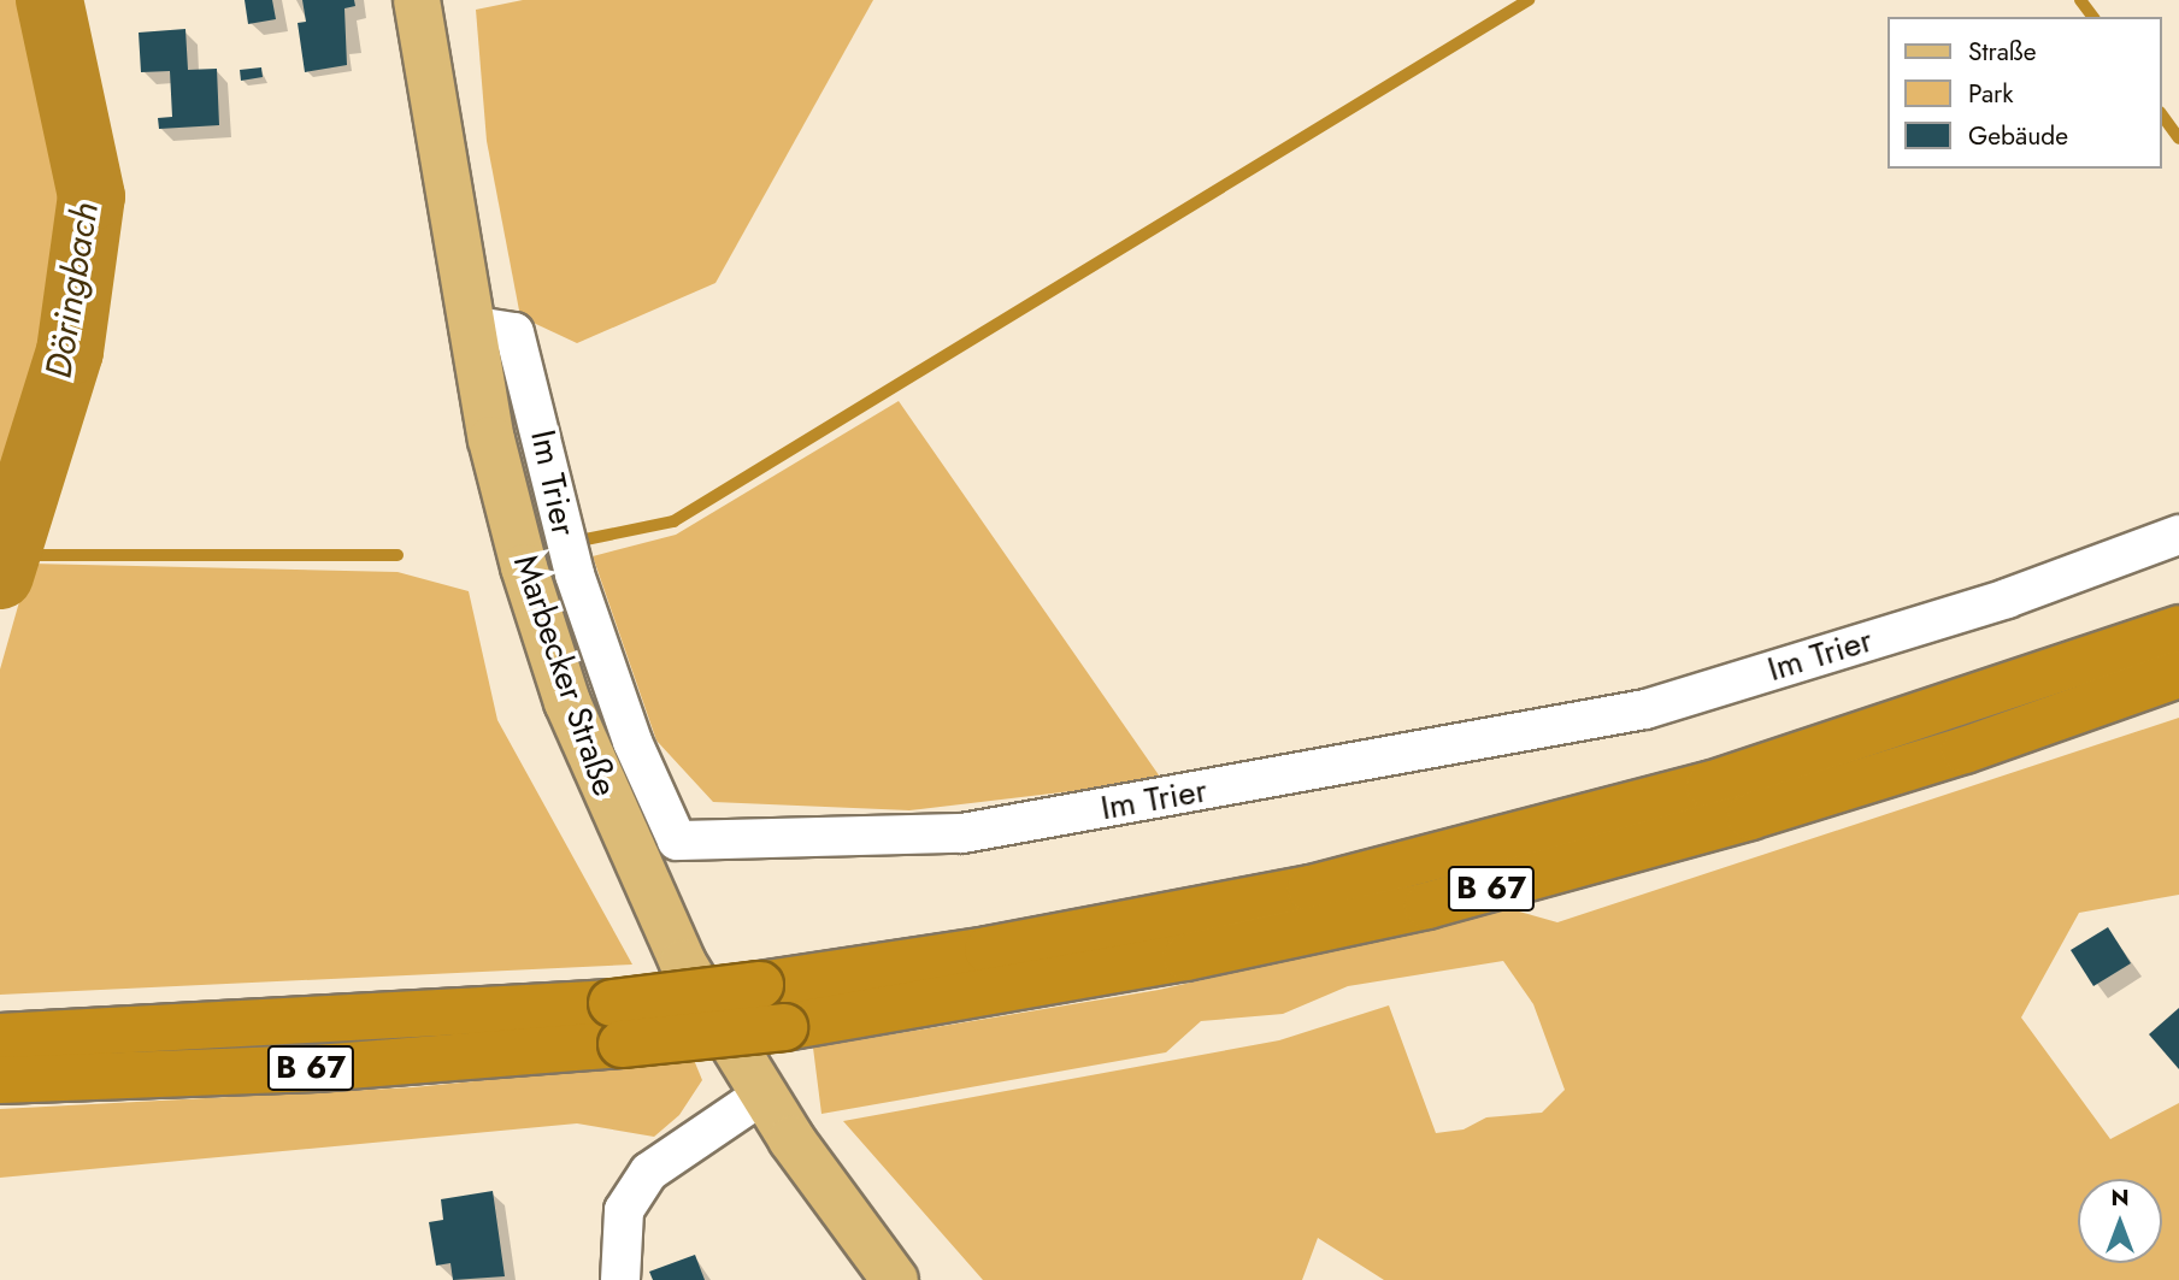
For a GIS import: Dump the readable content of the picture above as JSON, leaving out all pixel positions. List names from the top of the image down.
{
  "streets": {
    "highway": ["B 67"],
    "main road": ["Marbecker Straße"],
    "street": ["Im Trier"]
  },
  "crossings": [
    ["Im Trier", "Marbecker Straße"]
  ],
  "water": ["Döringbach"],
  "legend": ["Straße", "Park", "Gebäude"],
  "north": "top"
}
